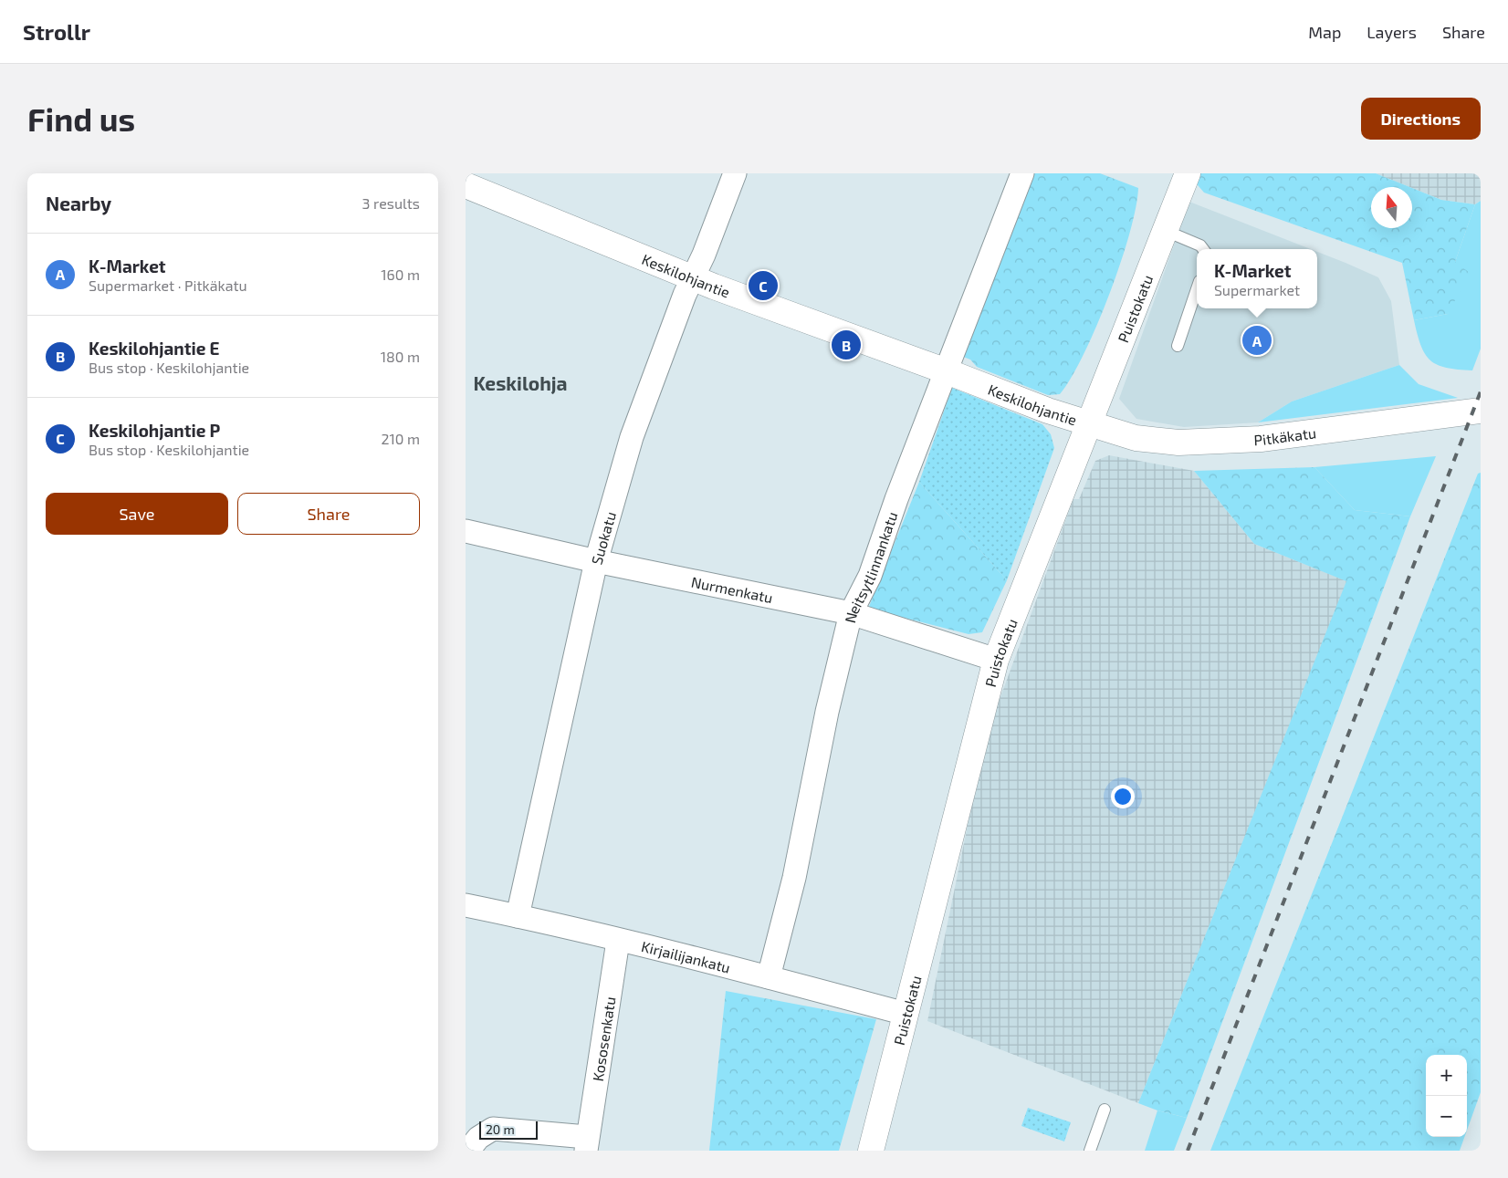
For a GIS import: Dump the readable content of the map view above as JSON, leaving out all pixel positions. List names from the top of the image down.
{
  "streets": {
    "street": [
      "Keskilohjantie",
      "Puistokatu",
      "Pitkäkatu",
      "Suokatu",
      "Neitsytlinnankatu",
      "Nurmenkatu",
      "Kirjailijankatu",
      "Kososenkatu"
    ]
  },
  "crossings": [
    ["Keskilohjantie", "Puistokatu"],
    ["Keskilohjantie", "Pitkäkatu"],
    ["Keskilohjantie", "Suokatu"],
    ["Keskilohjantie", "Neitsytlinnankatu"],
    ["Puistokatu", "Pitkäkatu"],
    ["Puistokatu", "Nurmenkatu"],
    ["Puistokatu", "Kirjailijankatu"],
    ["Suokatu", "Nurmenkatu"],
    ["Suokatu", "Kirjailijankatu"],
    ["Neitsytlinnankatu", "Nurmenkatu"],
    ["Neitsytlinnankatu", "Kirjailijankatu"],
    ["Kirjailijankatu", "Kososenkatu"]
  ],
  "districts": ["Keskilohja"],
  "scale_bar": "20 m",
  "north": "top",
  "page": {
    "header": "Strollr",
    "nav": ["Map", "Layers", "Share"],
    "buttons": [
      "Directions",
      ["Save", "Share"]
    ],
    "title": "Find us",
    "heading": ["Nearby", "3 results"],
    "list": [
      {
        "mark": "A",
        "name": "K-Market",
        "note": "Supermarket · Pitkäkatu",
        "value": "160 m"
      },
      {
        "mark": "B",
        "name": "Keskilohjantie E",
        "note": "Bus stop · Keskilohjantie",
        "value": "180 m"
      },
      {
        "mark": "C",
        "name": "Keskilohjantie P",
        "note": "Bus stop · Keskilohjantie",
        "value": "210 m"
      }
    ],
    "popup": ["K-Market", "Supermarket"],
    "pins": ["C", "A", "B"],
    "map_buttons": ["+", "−"],
    "scale": "20 m"
  }
}
